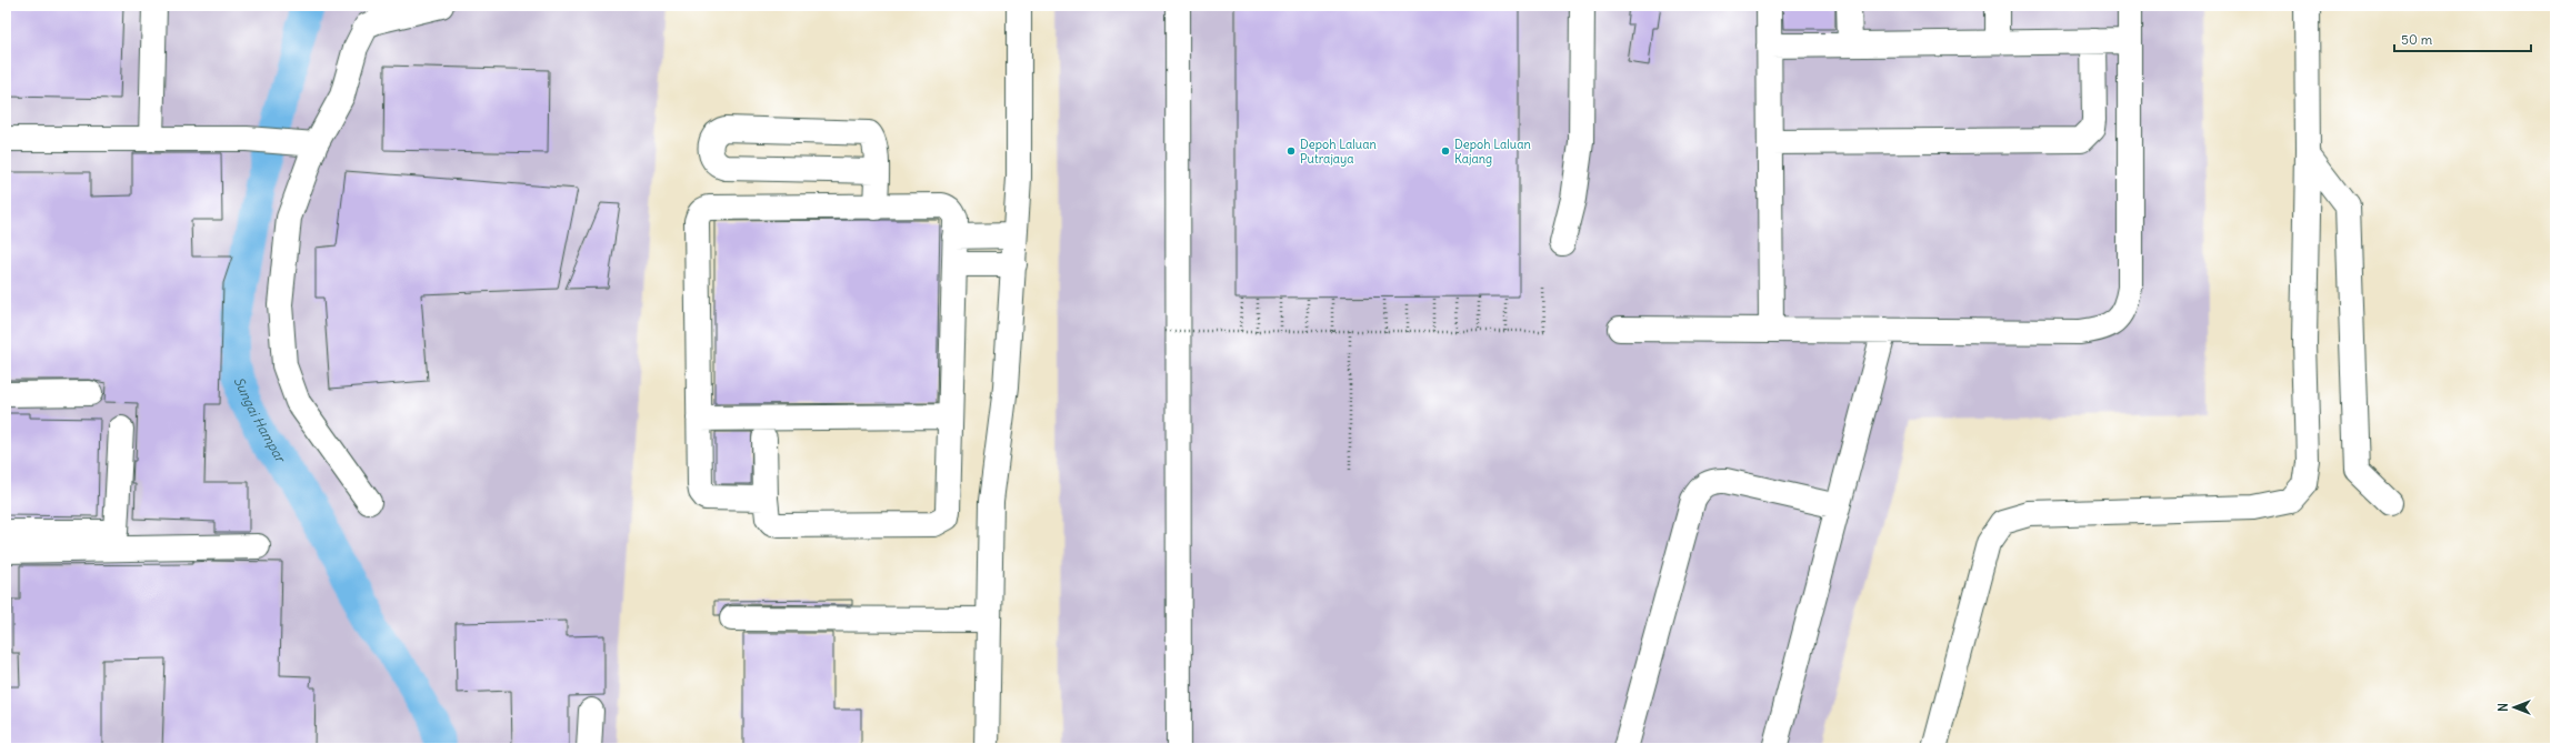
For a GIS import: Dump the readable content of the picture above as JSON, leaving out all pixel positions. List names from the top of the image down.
{
  "water": ["Sungai Hampar"],
  "places": ["Depoh Laluan Putrajaya", "Depoh Laluan Kajang"],
  "scale_bar": "50 m",
  "north": "left"
}
